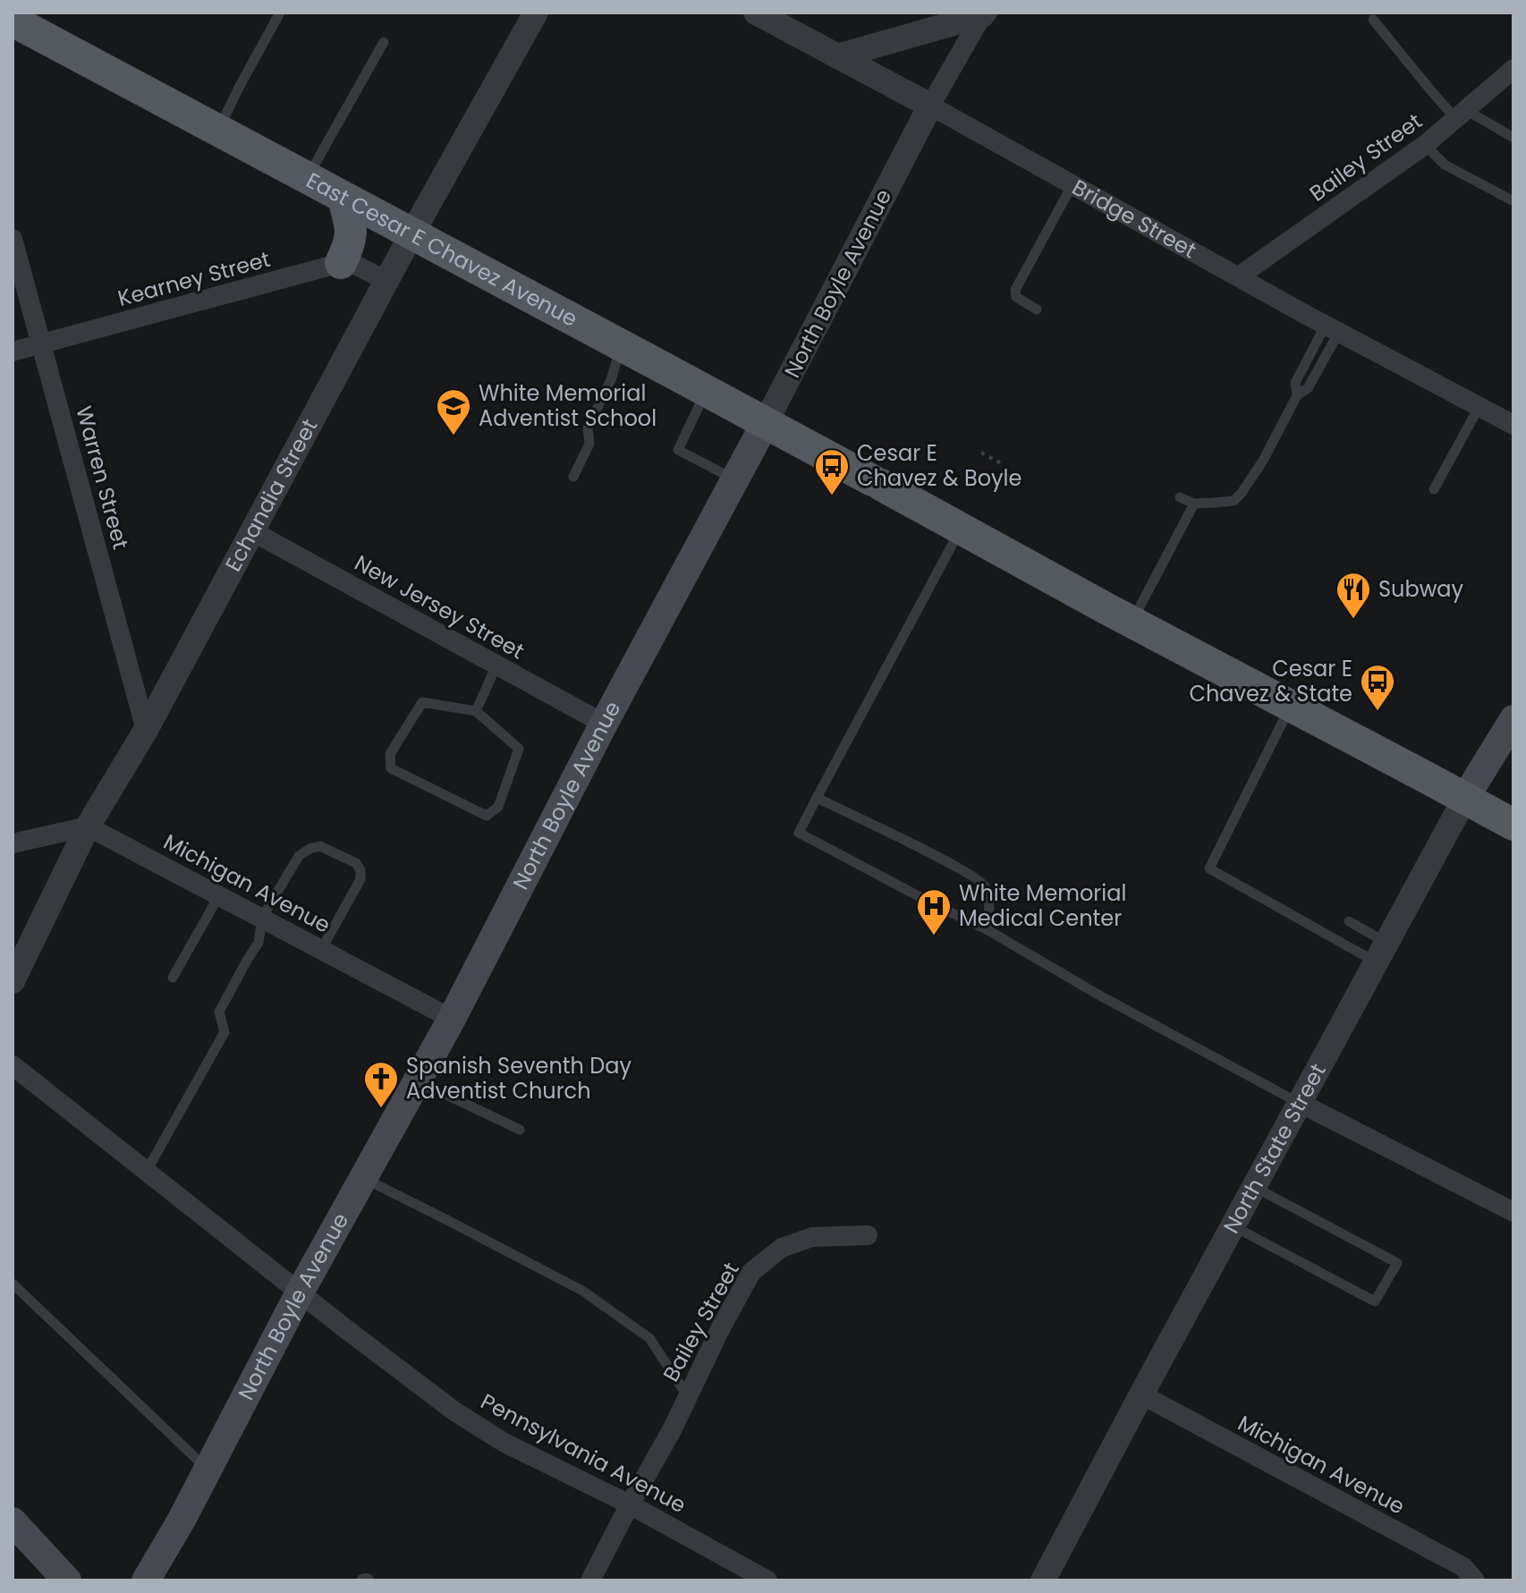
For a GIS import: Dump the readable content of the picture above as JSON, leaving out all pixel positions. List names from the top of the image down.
{
  "streets": {
    "main road": ["East Cesar E Chavez Avenue", "North Boyle Avenue", "North State Street"],
    "street": [
      "Bailey Street",
      "Bridge Street",
      "Kearney Street",
      "Warren Street",
      "Echandia Street",
      "New Jersey Street",
      "Michigan Avenue",
      "Pennsylvania Avenue"
    ]
  },
  "crossings": [
    ["Bailey Street", "Bridge Street"],
    ["Bailey Street", "Pennsylvania Avenue"],
    ["Bridge Street", "North Boyle Avenue"],
    ["East Cesar E Chavez Avenue", "North Boyle Avenue"],
    ["East Cesar E Chavez Avenue", "Echandia Street"],
    ["East Cesar E Chavez Avenue", "North State Street"],
    ["Kearney Street", "Warren Street"],
    ["North Boyle Avenue", "New Jersey Street"],
    ["North Boyle Avenue", "Michigan Avenue"],
    ["North Boyle Avenue", "Pennsylvania Avenue"],
    ["Warren Street", "Echandia Street"],
    ["Echandia Street", "New Jersey Street"],
    ["Echandia Street", "Michigan Avenue"],
    ["Michigan Avenue", "North State Street"]
  ],
  "places": {
    "school or university": ["White Memorial Adventist School"],
    "bus stop": ["Cesar E Chavez & Boyle", "Cesar E Chavez & State"],
    "restaurant": ["Subway"],
    "hospital": ["White Memorial Medical Center"],
    "church": ["Spanish Seventh Day Adventist Church"]
  }
}
